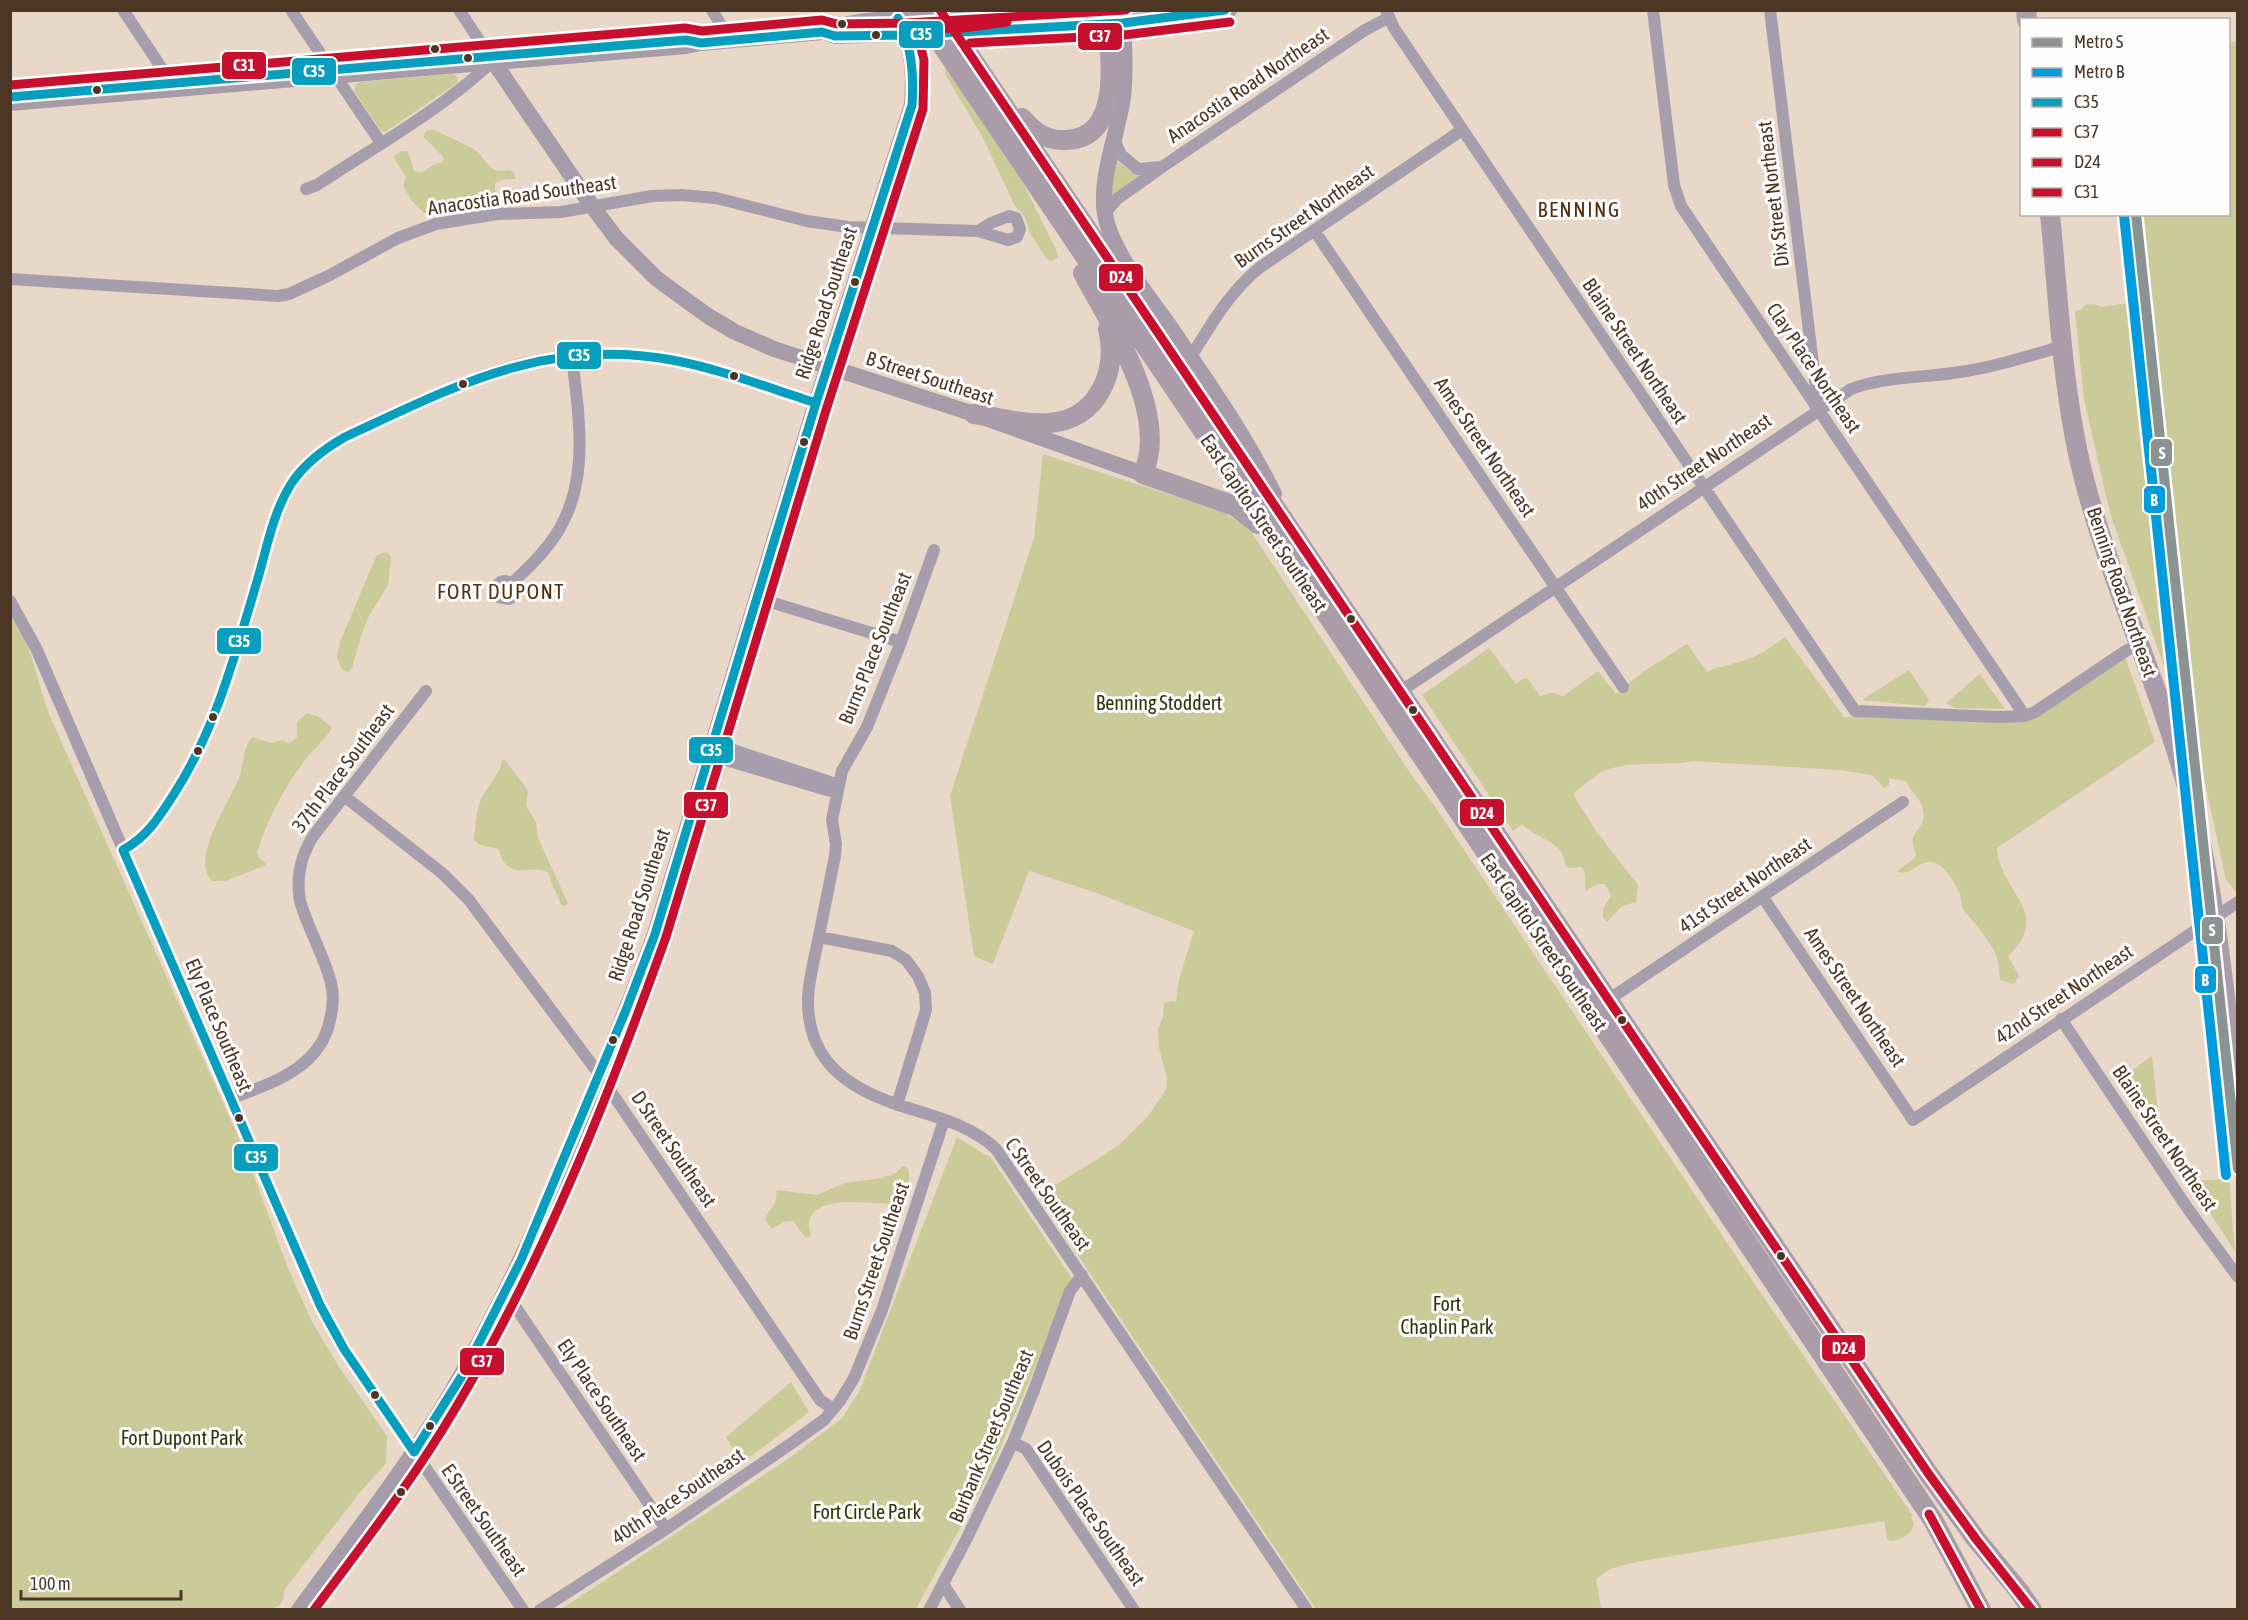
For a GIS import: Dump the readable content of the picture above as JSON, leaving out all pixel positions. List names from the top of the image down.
{
  "streets": {
    "main road": [
      "Ridge Road Southeast",
      "B Street Southeast",
      "East Capitol Street Southeast",
      "Benning Road Northeast"
    ],
    "street": [
      "Anacostia Road Northeast",
      "Dix Street Northeast",
      "Anacostia Road Southeast",
      "Burns Street Northeast",
      "Blaine Street Northeast",
      "Clay Place Northeast",
      "Ames Street Northeast",
      "40th Street Northeast",
      "Burns Place Southeast",
      "37th Place Southeast",
      "41st Street Northeast",
      "42nd Street Northeast",
      "Ely Place Southeast",
      "D Street Southeast",
      "C Street Southeast",
      "Burns Street Southeast",
      "Burbank Street Southeast",
      "40th Place Southeast",
      "Dubois Place Southeast",
      "E Street Southeast"
    ]
  },
  "crossings": [
    ["Anacostia Road Northeast", "Blaine Street Northeast"],
    ["Dix Street Northeast", "Clay Place Northeast"],
    ["Dix Street Northeast", "40th Street Northeast"],
    ["Anacostia Road Southeast", "Ridge Road Southeast"],
    ["Anacostia Road Southeast", "B Street Southeast"],
    ["Burns Street Northeast", "Blaine Street Northeast"],
    ["Burns Street Northeast", "Ames Street Northeast"],
    ["Ridge Road Southeast", "B Street Southeast"],
    ["Ridge Road Southeast", "Ely Place Southeast"],
    ["Ridge Road Southeast", "D Street Southeast"],
    ["Ridge Road Southeast", "E Street Southeast"],
    ["Blaine Street Northeast", "Clay Place Northeast"],
    ["Blaine Street Northeast", "40th Street Northeast"],
    ["Blaine Street Northeast", "42nd Street Northeast"],
    ["Clay Place Northeast", "40th Street Northeast"],
    ["Ames Street Northeast", "40th Street Northeast"],
    ["Ames Street Northeast", "41st Street Northeast"],
    ["Ames Street Northeast", "42nd Street Northeast"],
    ["40th Street Northeast", "Benning Road Northeast"],
    ["Benning Road Northeast", "42nd Street Northeast"],
    ["Burns Place Southeast", "C Street Southeast"],
    ["37th Place Southeast", "Ely Place Southeast"],
    ["37th Place Southeast", "D Street Southeast"],
    ["Ely Place Southeast", "40th Place Southeast"],
    ["Ely Place Southeast", "E Street Southeast"],
    ["D Street Southeast", "Burns Street Southeast"],
    ["D Street Southeast", "40th Place Southeast"],
    ["C Street Southeast", "Burns Street Southeast"],
    ["C Street Southeast", "Burbank Street Southeast"],
    ["Burns Street Southeast", "40th Place Southeast"],
    ["Burbank Street Southeast", "Dubois Place Southeast"]
  ],
  "districts": ["BENNING", "FORT DUPONT"],
  "parks": [
    "Benning Stoddert",
    "Fort Chaplin Park",
    "Fort Dupont Park",
    "Fort Circle Park"
  ],
  "lines": [
    "transit line C35",
    "transit line D24",
    "transit line C31",
    "transit line C37",
    "metro line S",
    "metro line B"
  ],
  "legend": [
    "Metro S",
    "Metro B",
    "C35",
    "C37",
    "D24",
    "C31"
  ],
  "scale_bar": "100 m"
}
